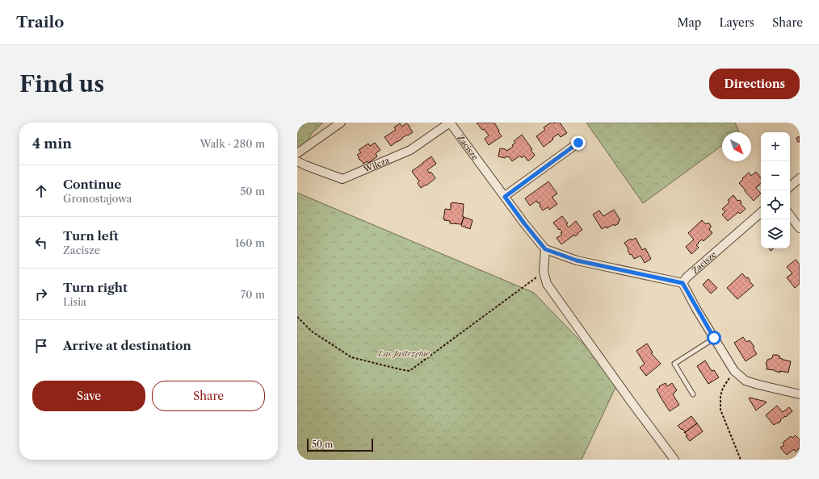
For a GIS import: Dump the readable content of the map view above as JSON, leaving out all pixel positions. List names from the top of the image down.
{
  "streets": {
    "street": ["Zacisze", "Wilcza"]
  },
  "crossings": [
    ["Zacisze", "Wilcza"]
  ],
  "parks": ["Las Jastrzębie"],
  "scale_bar": "50 m",
  "north": "bottom right",
  "page": {
    "header": "Trailo",
    "nav": ["Map", "Layers", "Share"],
    "buttons": [
      "Directions",
      ["Save", "Share"]
    ],
    "title": "Find us",
    "heading": ["4 min", "Walk · 280 m"],
    "map_buttons": ["+", "−"],
    "list": [
      ["Continue", "Gronostajowa", "50 m"],
      ["Turn left", "Zacisze", "160 m"],
      ["Turn right", "Lisia", "70 m"],
      "Arrive at destination"
    ],
    "scale": "50 m"
  }
}
